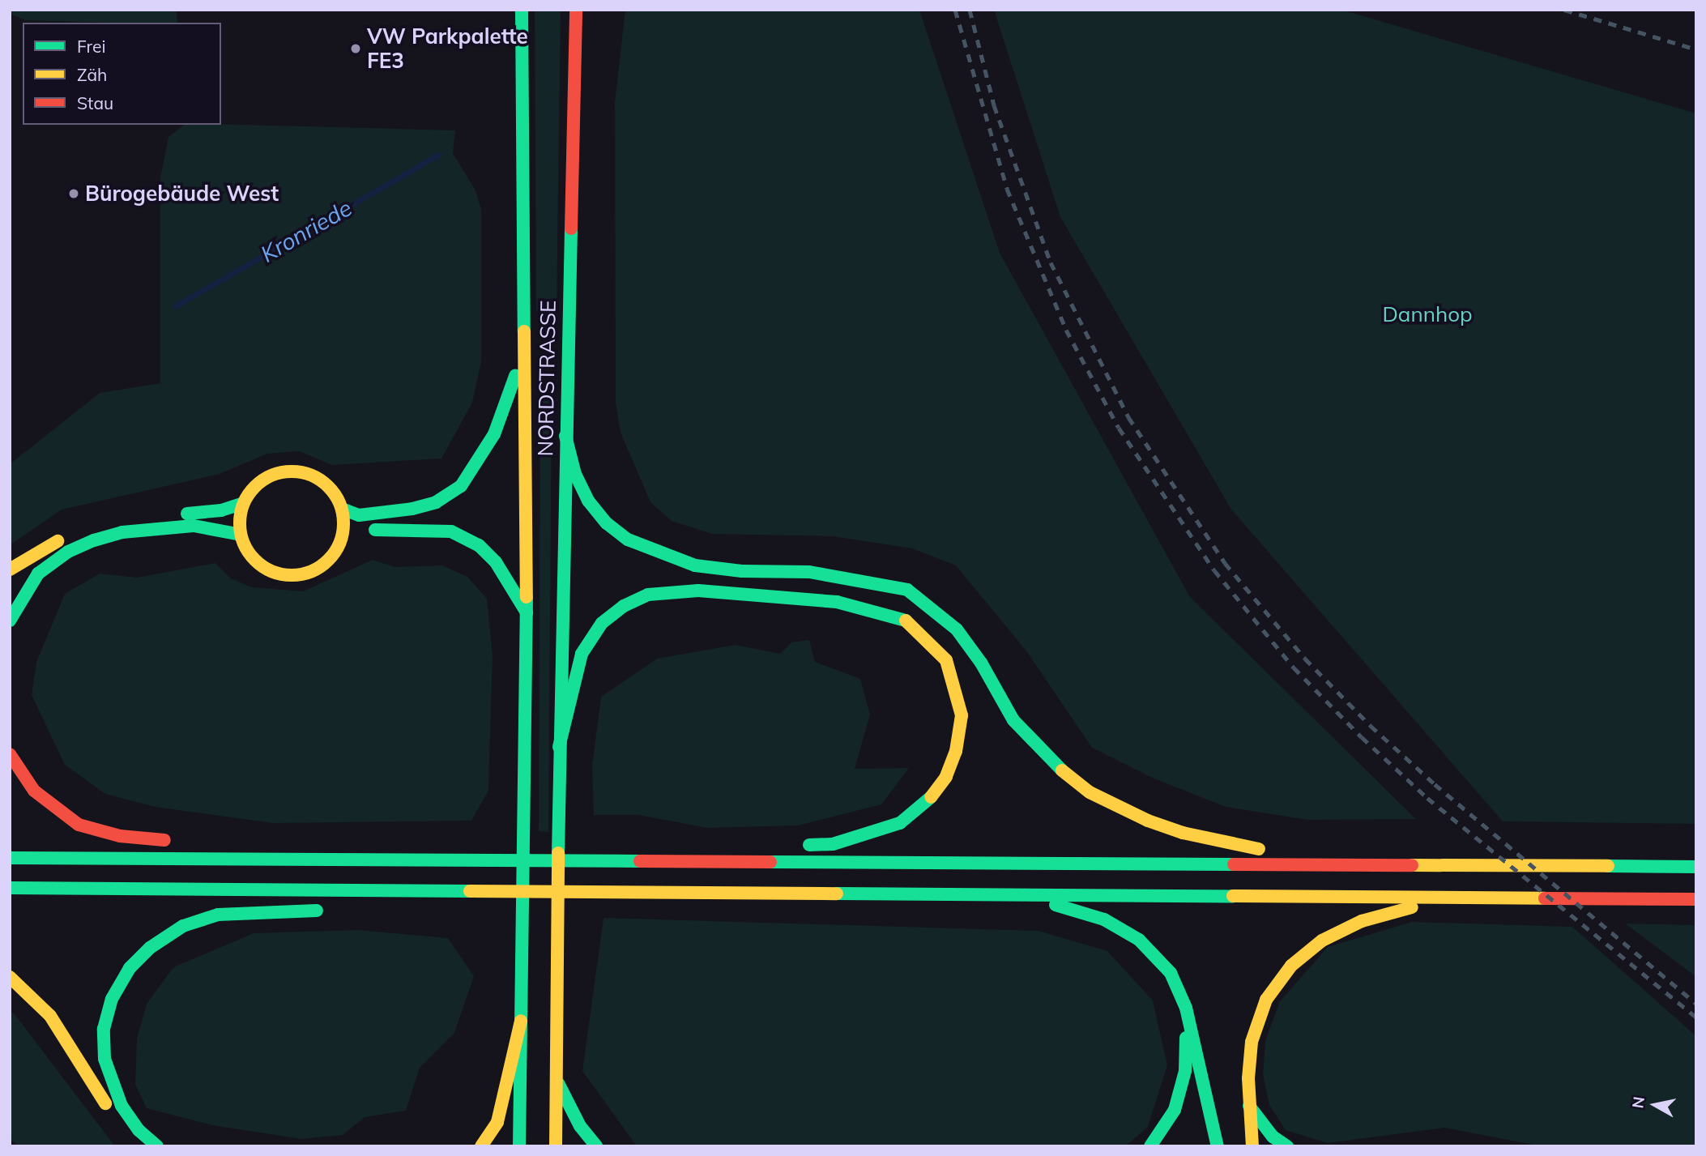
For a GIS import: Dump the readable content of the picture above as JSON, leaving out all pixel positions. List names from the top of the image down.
{
  "streets": {
    "main road": ["NORDSTRASSE"]
  },
  "water": ["Kronriede"],
  "parks": ["Dannhop"],
  "places": ["VW Parkpalette FE3", "Bürogebäude West"],
  "legend": ["Frei", "Zäh", "Stau"],
  "north": "left"
}
